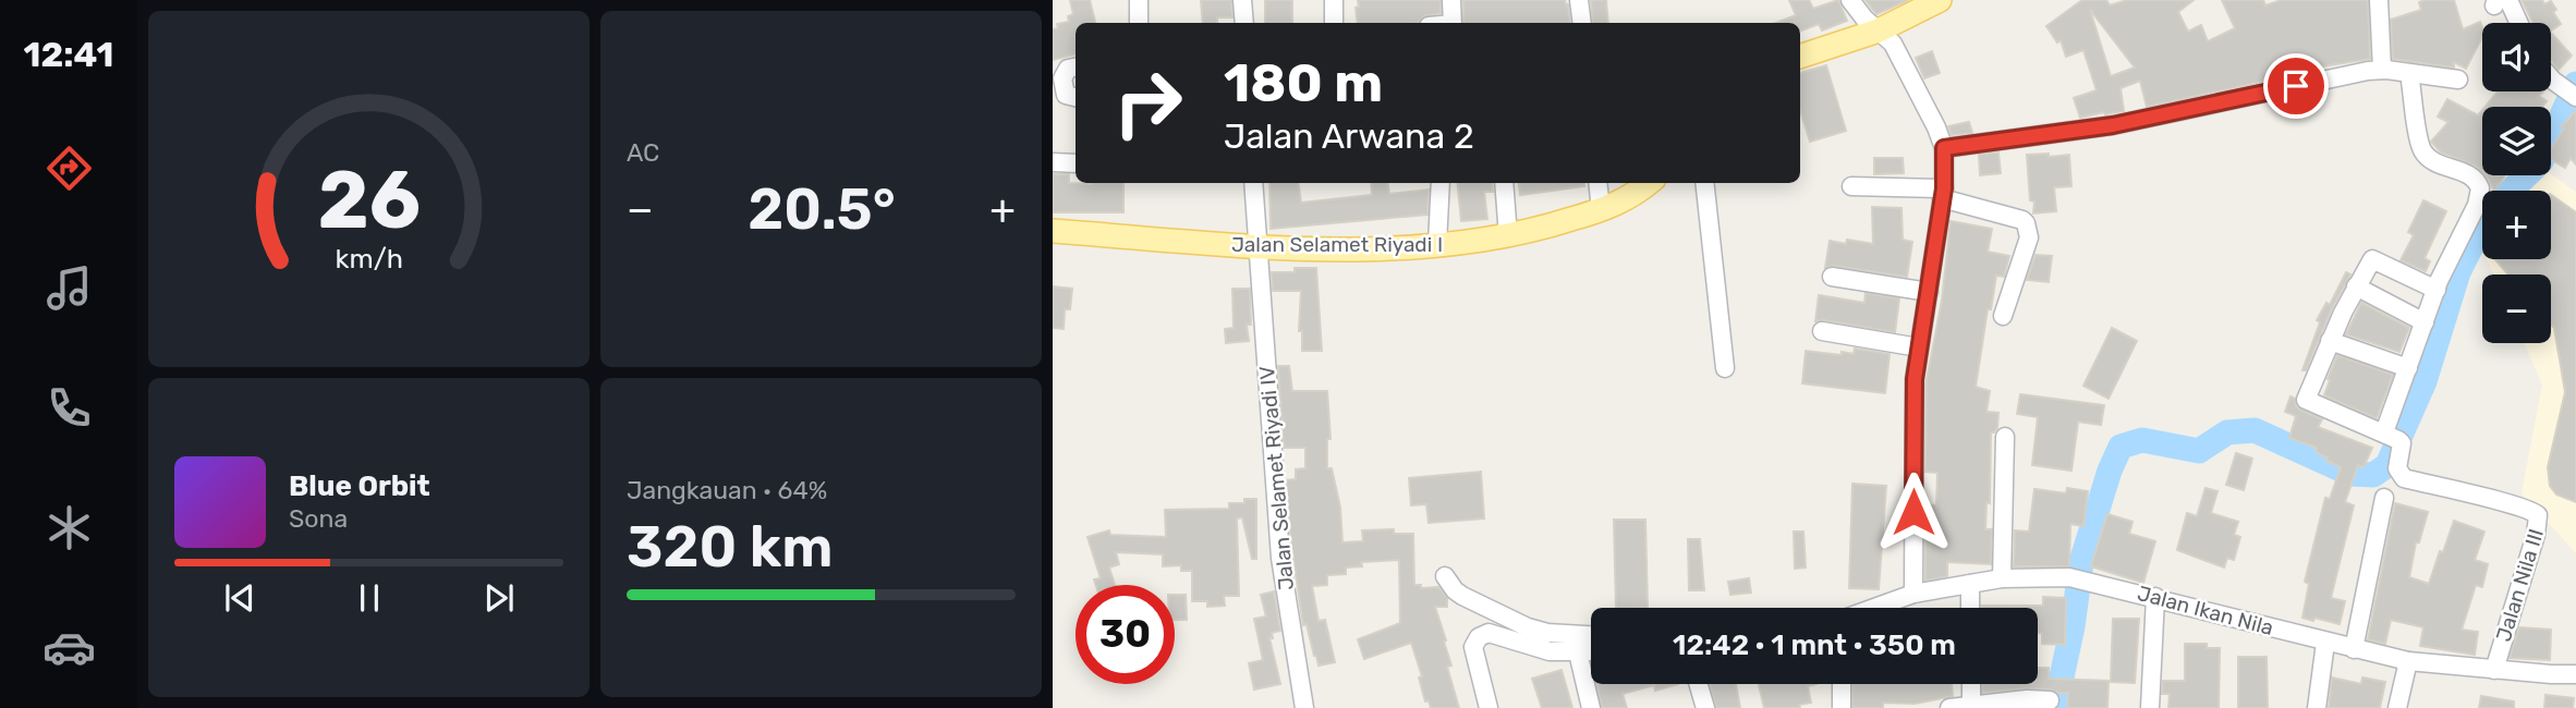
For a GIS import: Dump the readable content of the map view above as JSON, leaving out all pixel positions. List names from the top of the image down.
{
  "streets": {
    "main road": ["Jalan Selamet Riyadi I"],
    "street": ["Jalan Selamet Riyadi IV", "Jalan Nila III", "Jalan Ikan Nila"]
  },
  "crossings": [
    ["Jalan Selamet Riyadi I", "Jalan Selamet Riyadi IV"],
    ["Jalan Nila III", "Jalan Ikan Nila"]
  ],
  "page": {
    "tabs": "12:41",
    "tile": [
      "AC",
      ["Jangkauan · 64%", "320 km"]
    ],
    "map_buttons": ["+", "−"],
    "turn": ["180 m", "Jalan Arwana 2"],
    "heat": ["−", "20.5°", "+"],
    "song": ["Blue Orbit", "Sona"],
    "limit": "30",
    "trip": "12:42 · 1 mnt · 350 m",
    "gauge": ["26", "km/h"]
  }
}
